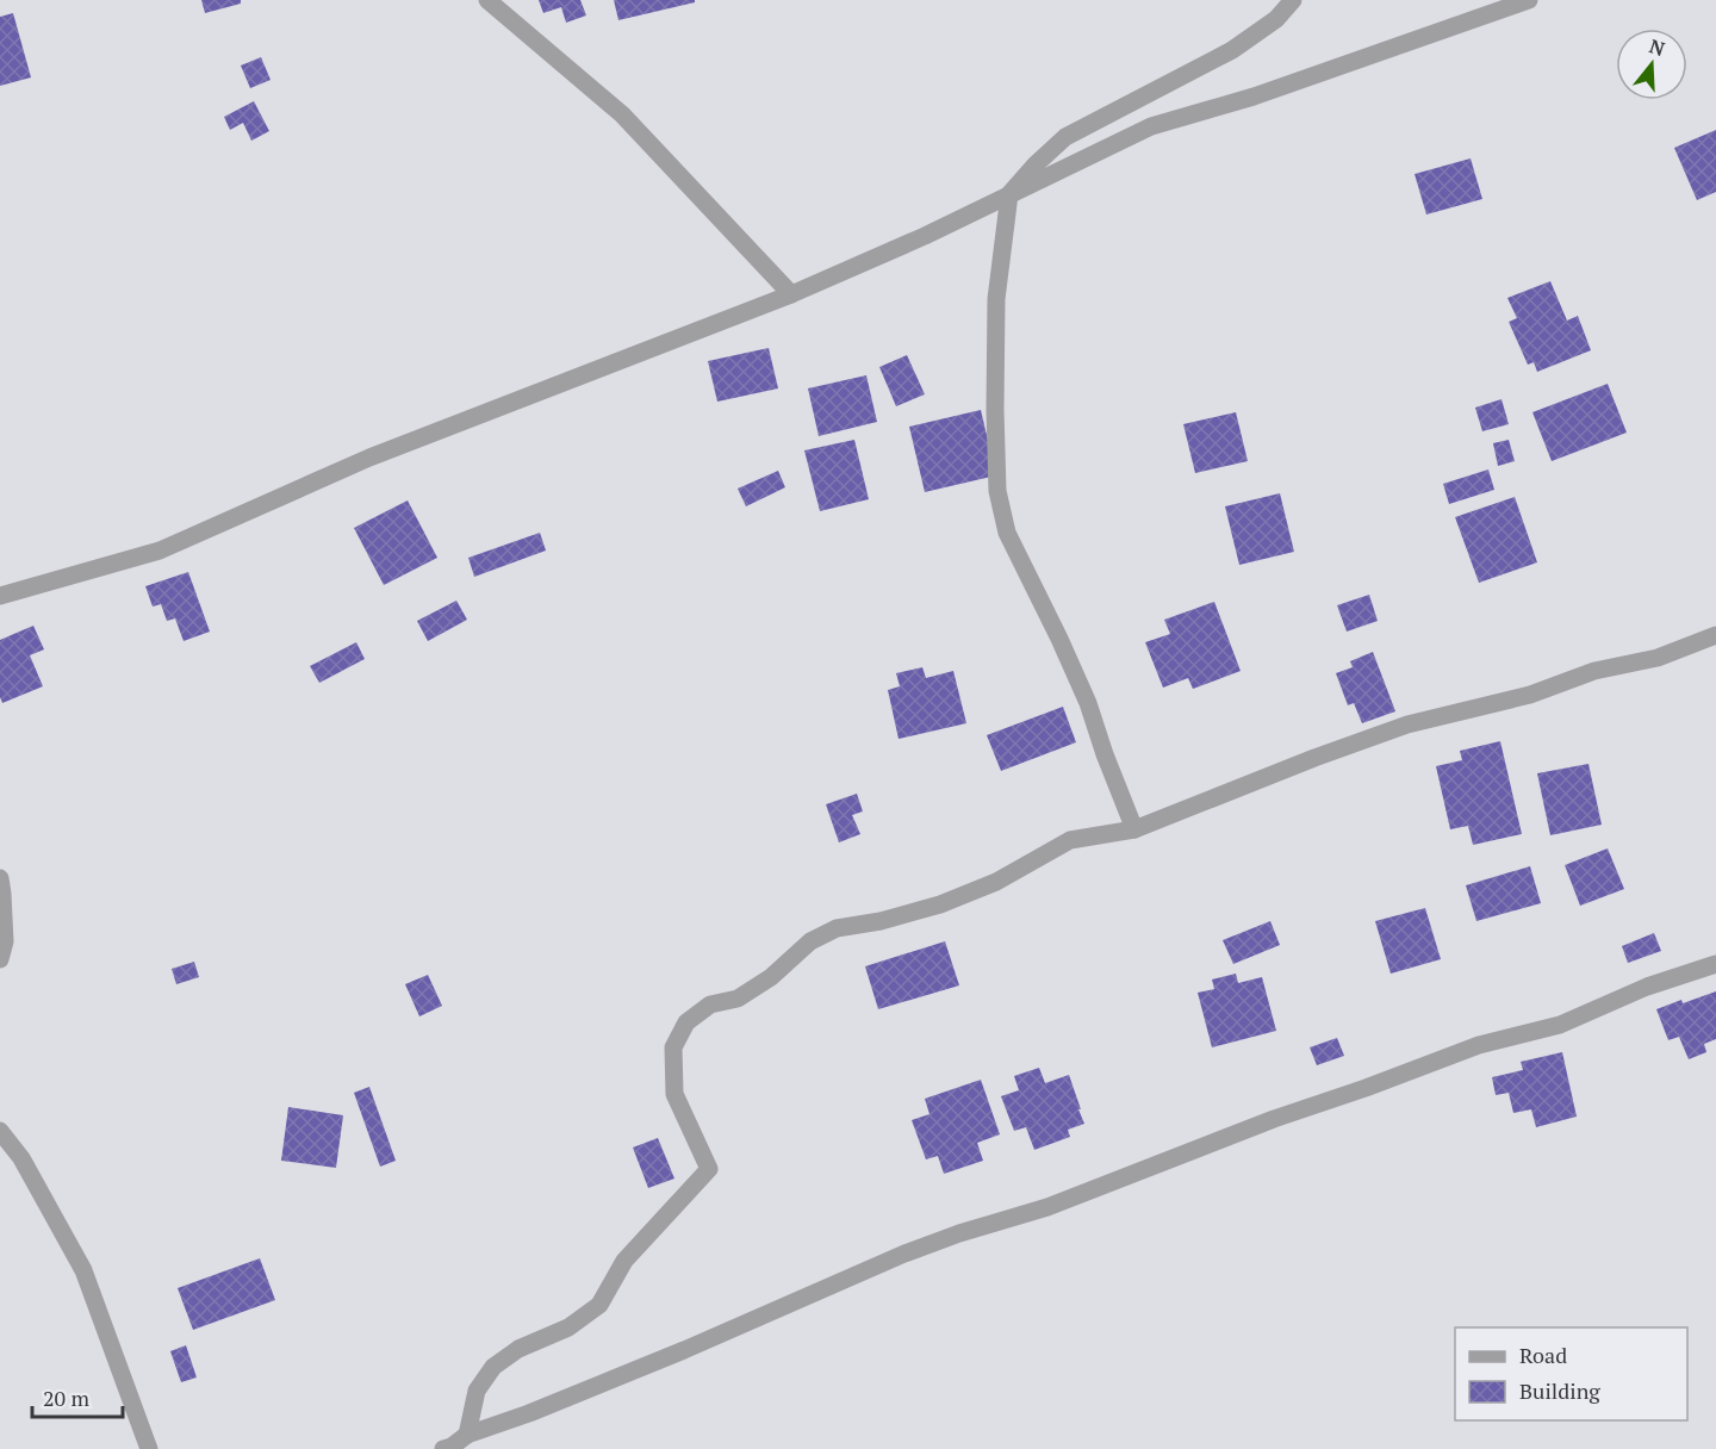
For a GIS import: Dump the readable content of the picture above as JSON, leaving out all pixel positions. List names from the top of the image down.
{
  "legend": ["Road", "Building"],
  "scale_bar": "20 m",
  "north": "top"
}
